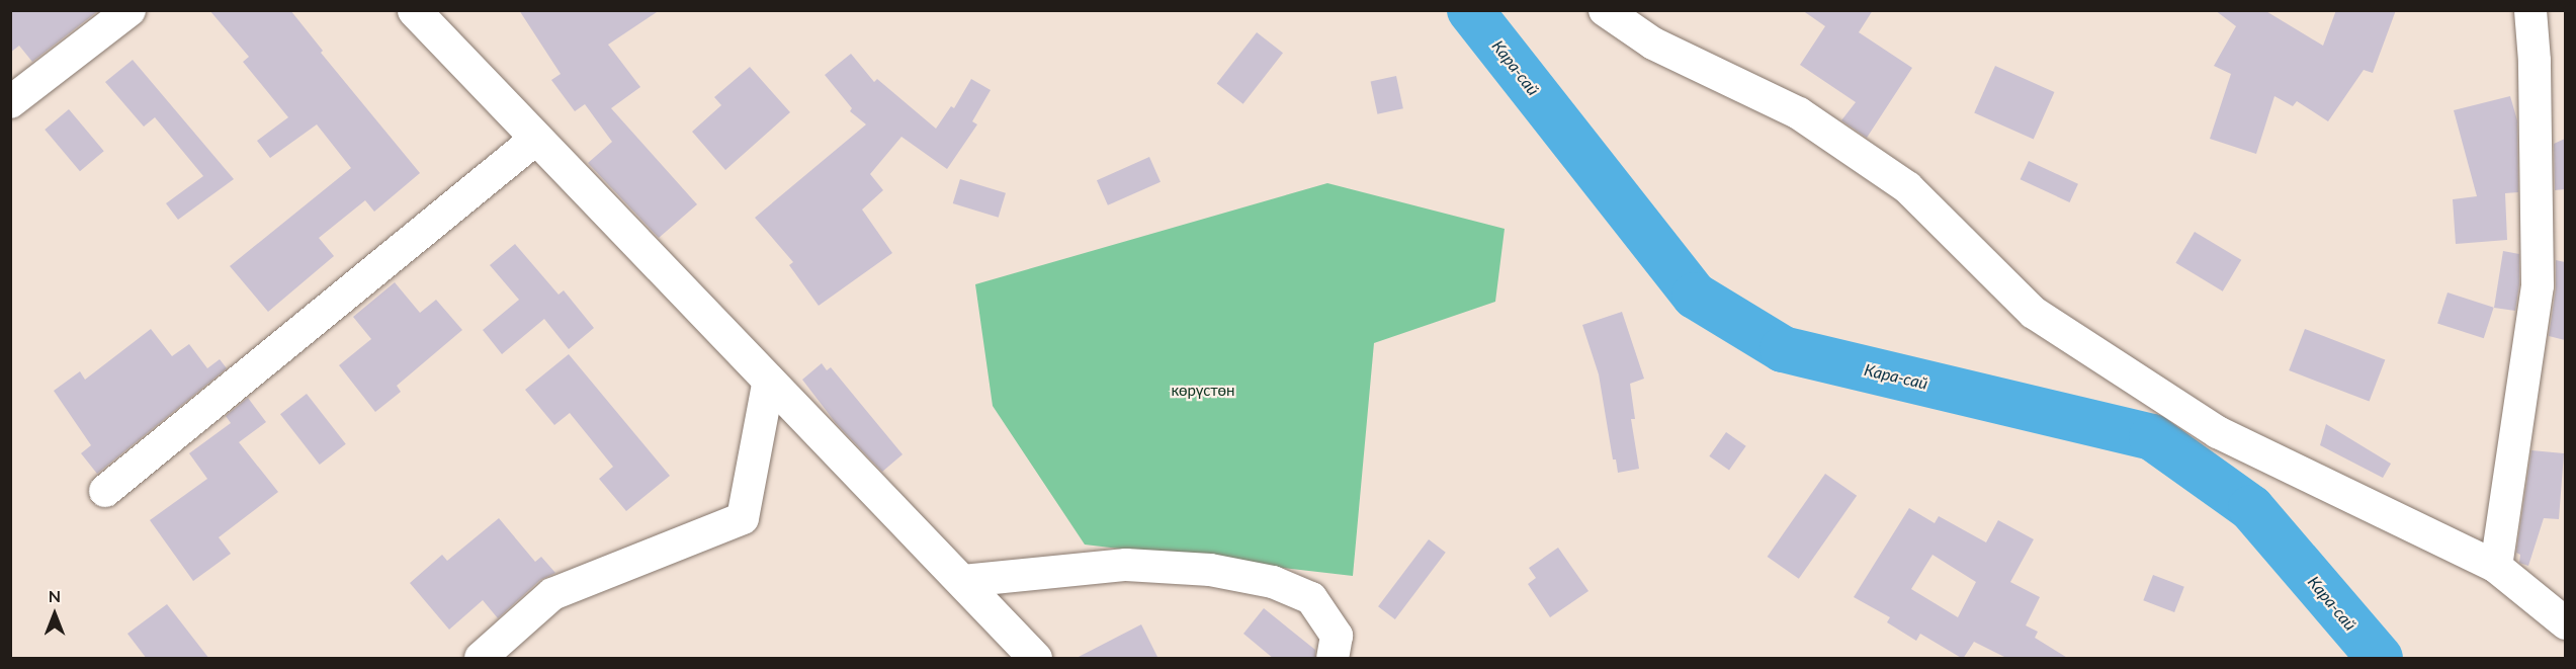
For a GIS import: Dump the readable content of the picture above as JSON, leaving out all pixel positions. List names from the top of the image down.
{
  "water": ["Кара-сай"],
  "parks": ["көрүстөн"],
  "north": "top"
}
